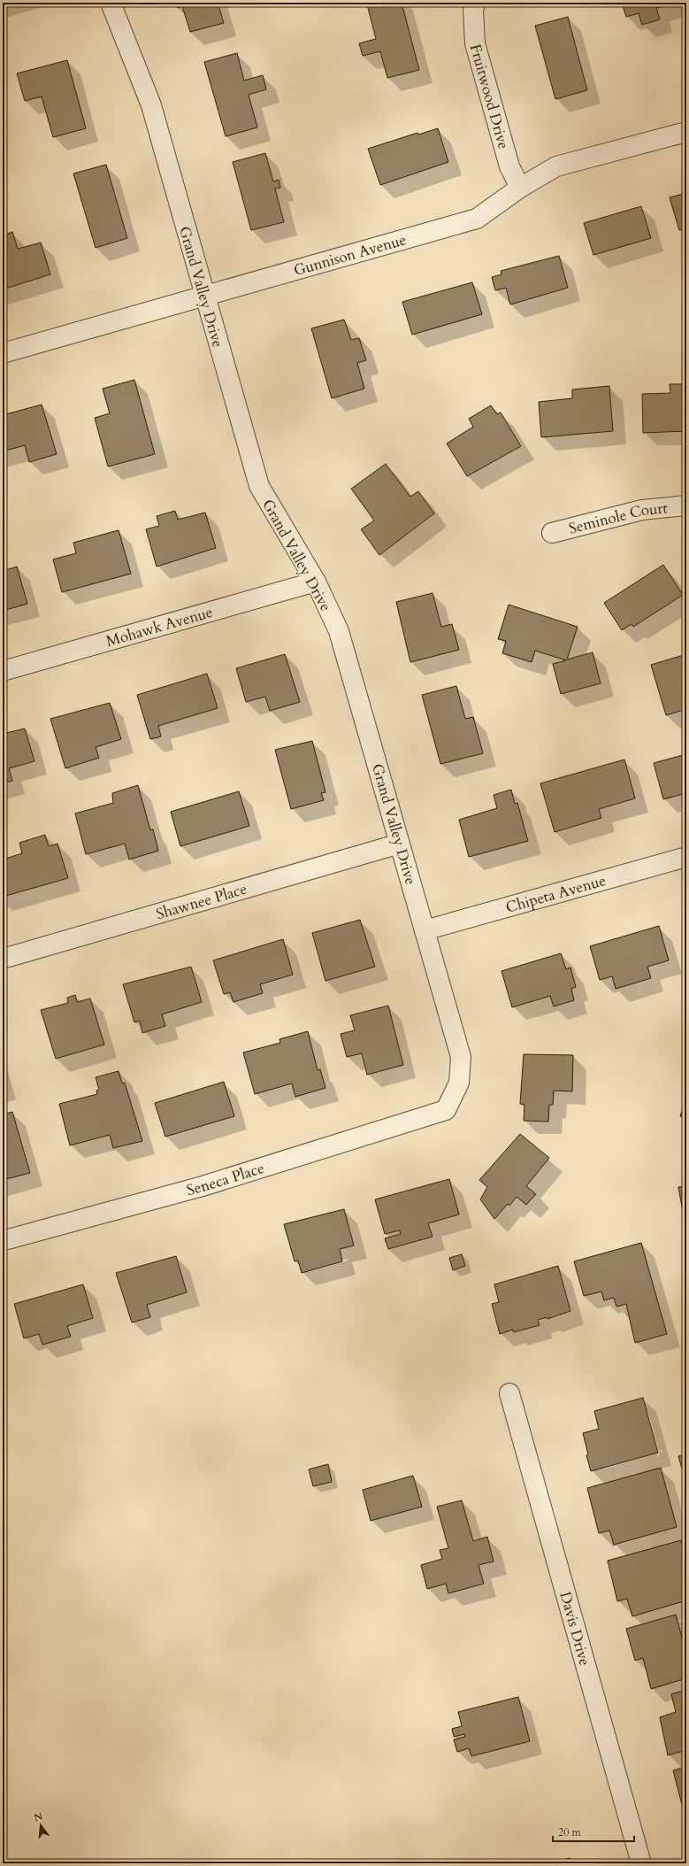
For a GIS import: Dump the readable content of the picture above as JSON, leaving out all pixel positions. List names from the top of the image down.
{
  "streets": {
    "street": [
      "Fruitwood Drive",
      "Gunnison Avenue",
      "Grand Valley Drive",
      "Seminole Court",
      "Mohawk Avenue",
      "Chipeta Avenue",
      "Shawnee Place",
      "Seneca Place",
      "Davis Drive"
    ]
  },
  "crossings": [
    ["Fruitwood Drive", "Gunnison Avenue"],
    ["Gunnison Avenue", "Grand Valley Drive"],
    ["Grand Valley Drive", "Mohawk Avenue"],
    ["Grand Valley Drive", "Chipeta Avenue"],
    ["Grand Valley Drive", "Shawnee Place"],
    ["Grand Valley Drive", "Seneca Place"]
  ],
  "scale_bar": "20 m",
  "north": "top"
}
